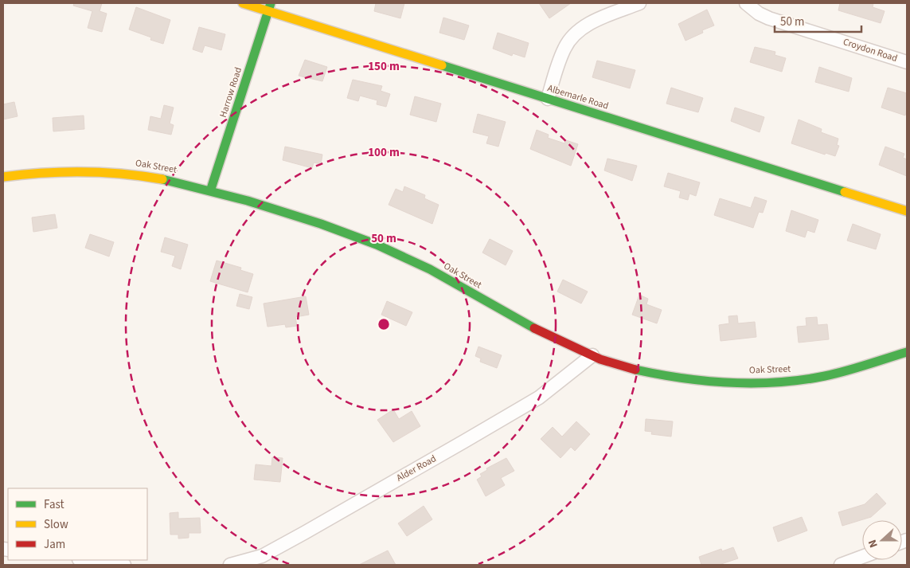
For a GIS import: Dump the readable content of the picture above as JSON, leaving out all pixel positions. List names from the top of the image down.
{
  "streets": {
    "street": [
      "Croydon Road",
      "Harrow Road",
      "Albemarle Road",
      "Oak Street",
      "Alder Road"
    ]
  },
  "crossings": [
    ["Harrow Road", "Albemarle Road"],
    ["Harrow Road", "Oak Street"],
    ["Oak Street", "Alder Road"]
  ],
  "legend": ["Fast", "Slow", "Jam"],
  "scale_bar": "50 m",
  "north": "left",
  "rings": ["150 m", "100 m", "50 m"]
}
